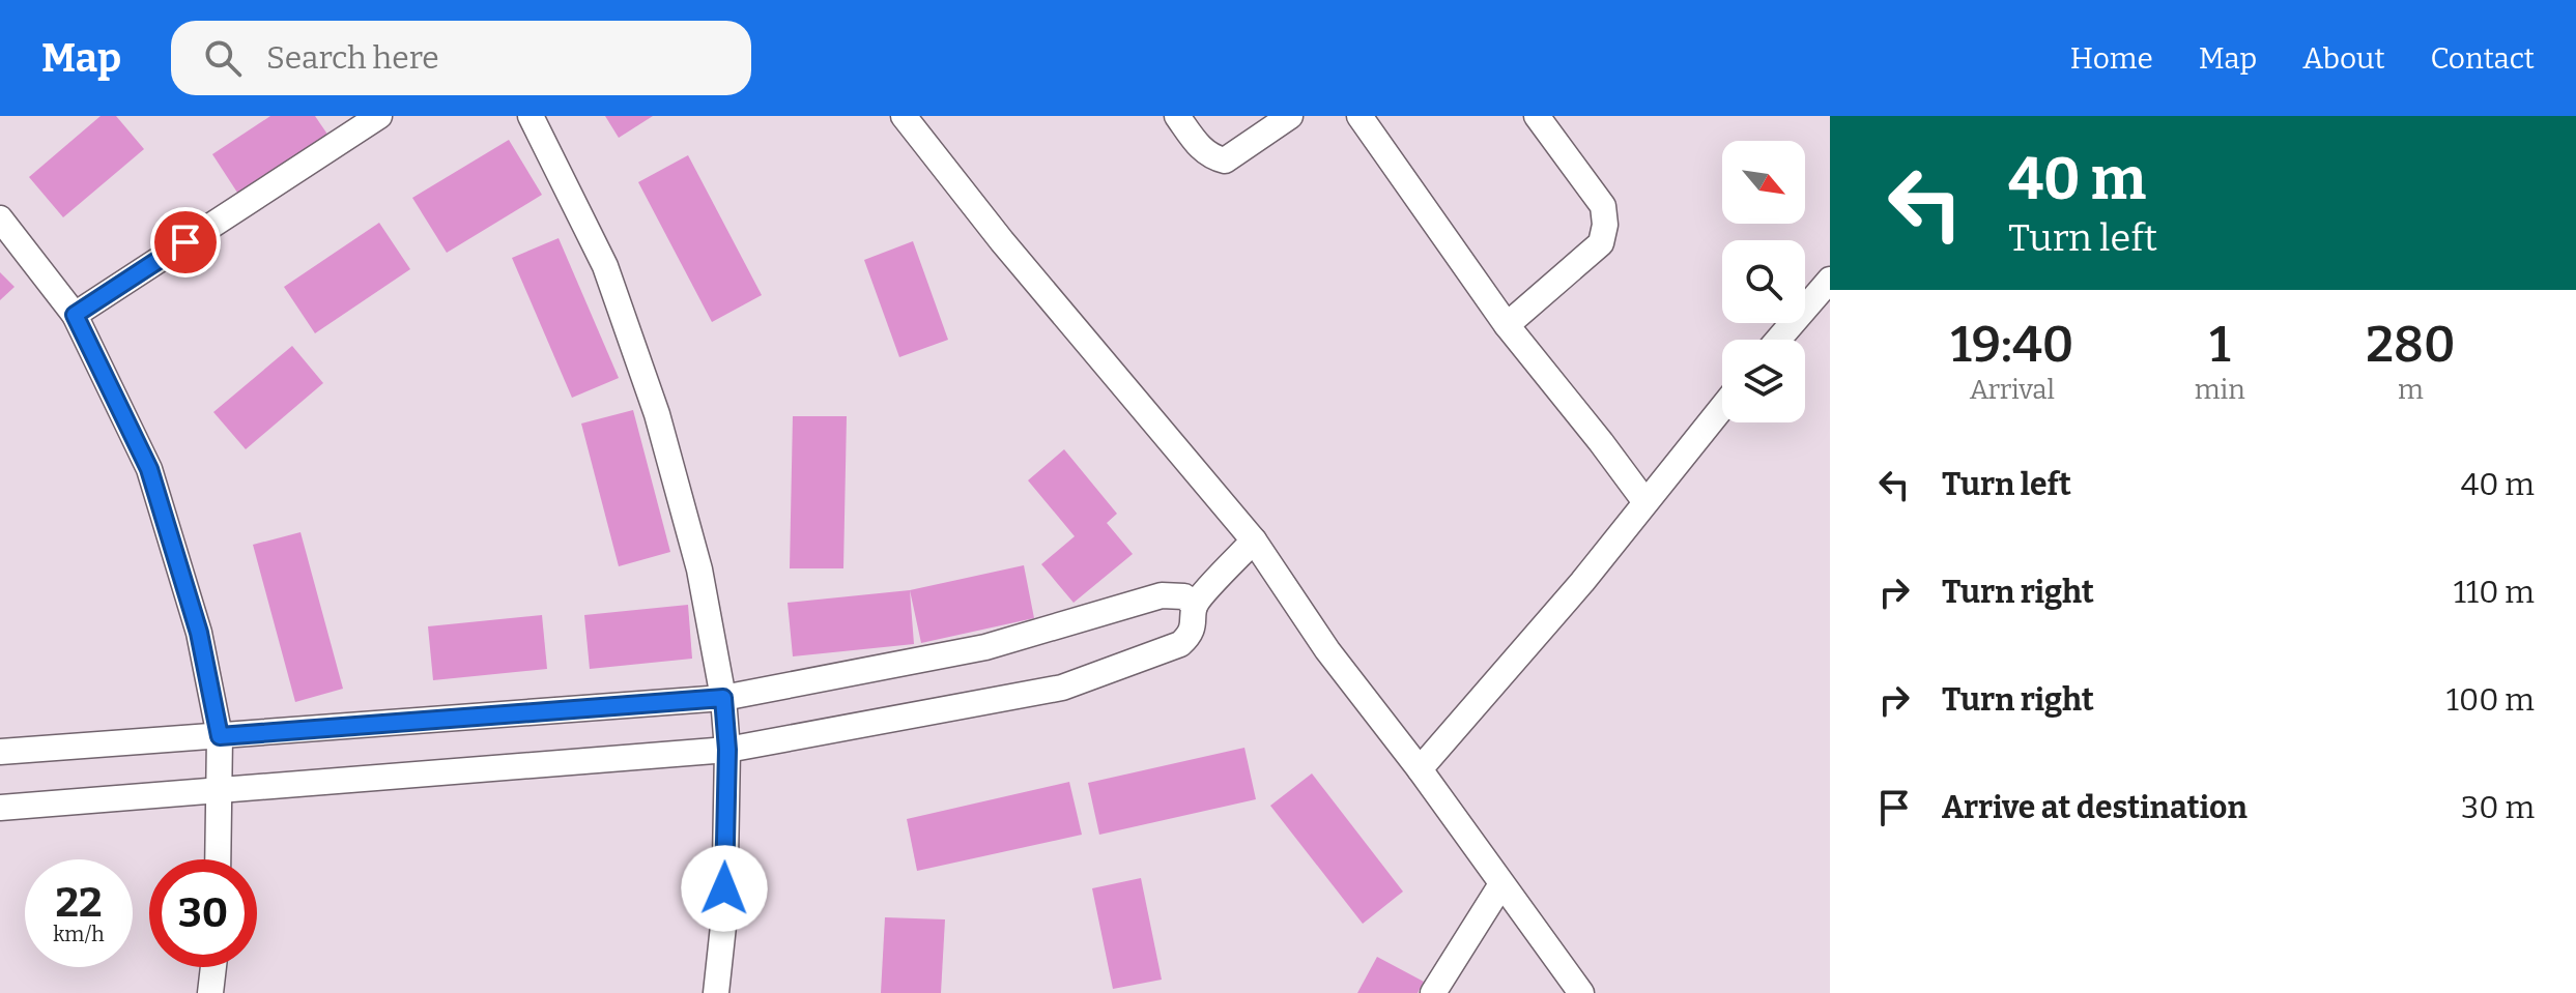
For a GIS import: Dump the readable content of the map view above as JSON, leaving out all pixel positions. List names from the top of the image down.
{
  "north": "bottom right",
  "page": {
    "header": "Map",
    "search": "Search here",
    "nav": [
      "Home",
      "Map",
      "About",
      "Contact"
    ],
    "turn": ["40 m", "Turn left"],
    "eta": [
      "19:40",
      "Arrival",
      "1",
      "min",
      "280",
      "m"
    ],
    "list": [
      {
        "name": "Turn left",
        "value": "40 m"
      },
      {
        "name": "Turn right",
        "value": "110 m"
      },
      {
        "name": "Turn right",
        "value": "100 m"
      },
      {
        "name": "Arrive at destination",
        "value": "30 m"
      }
    ],
    "speed": "22 km/h",
    "limit": "30"
  }
}
